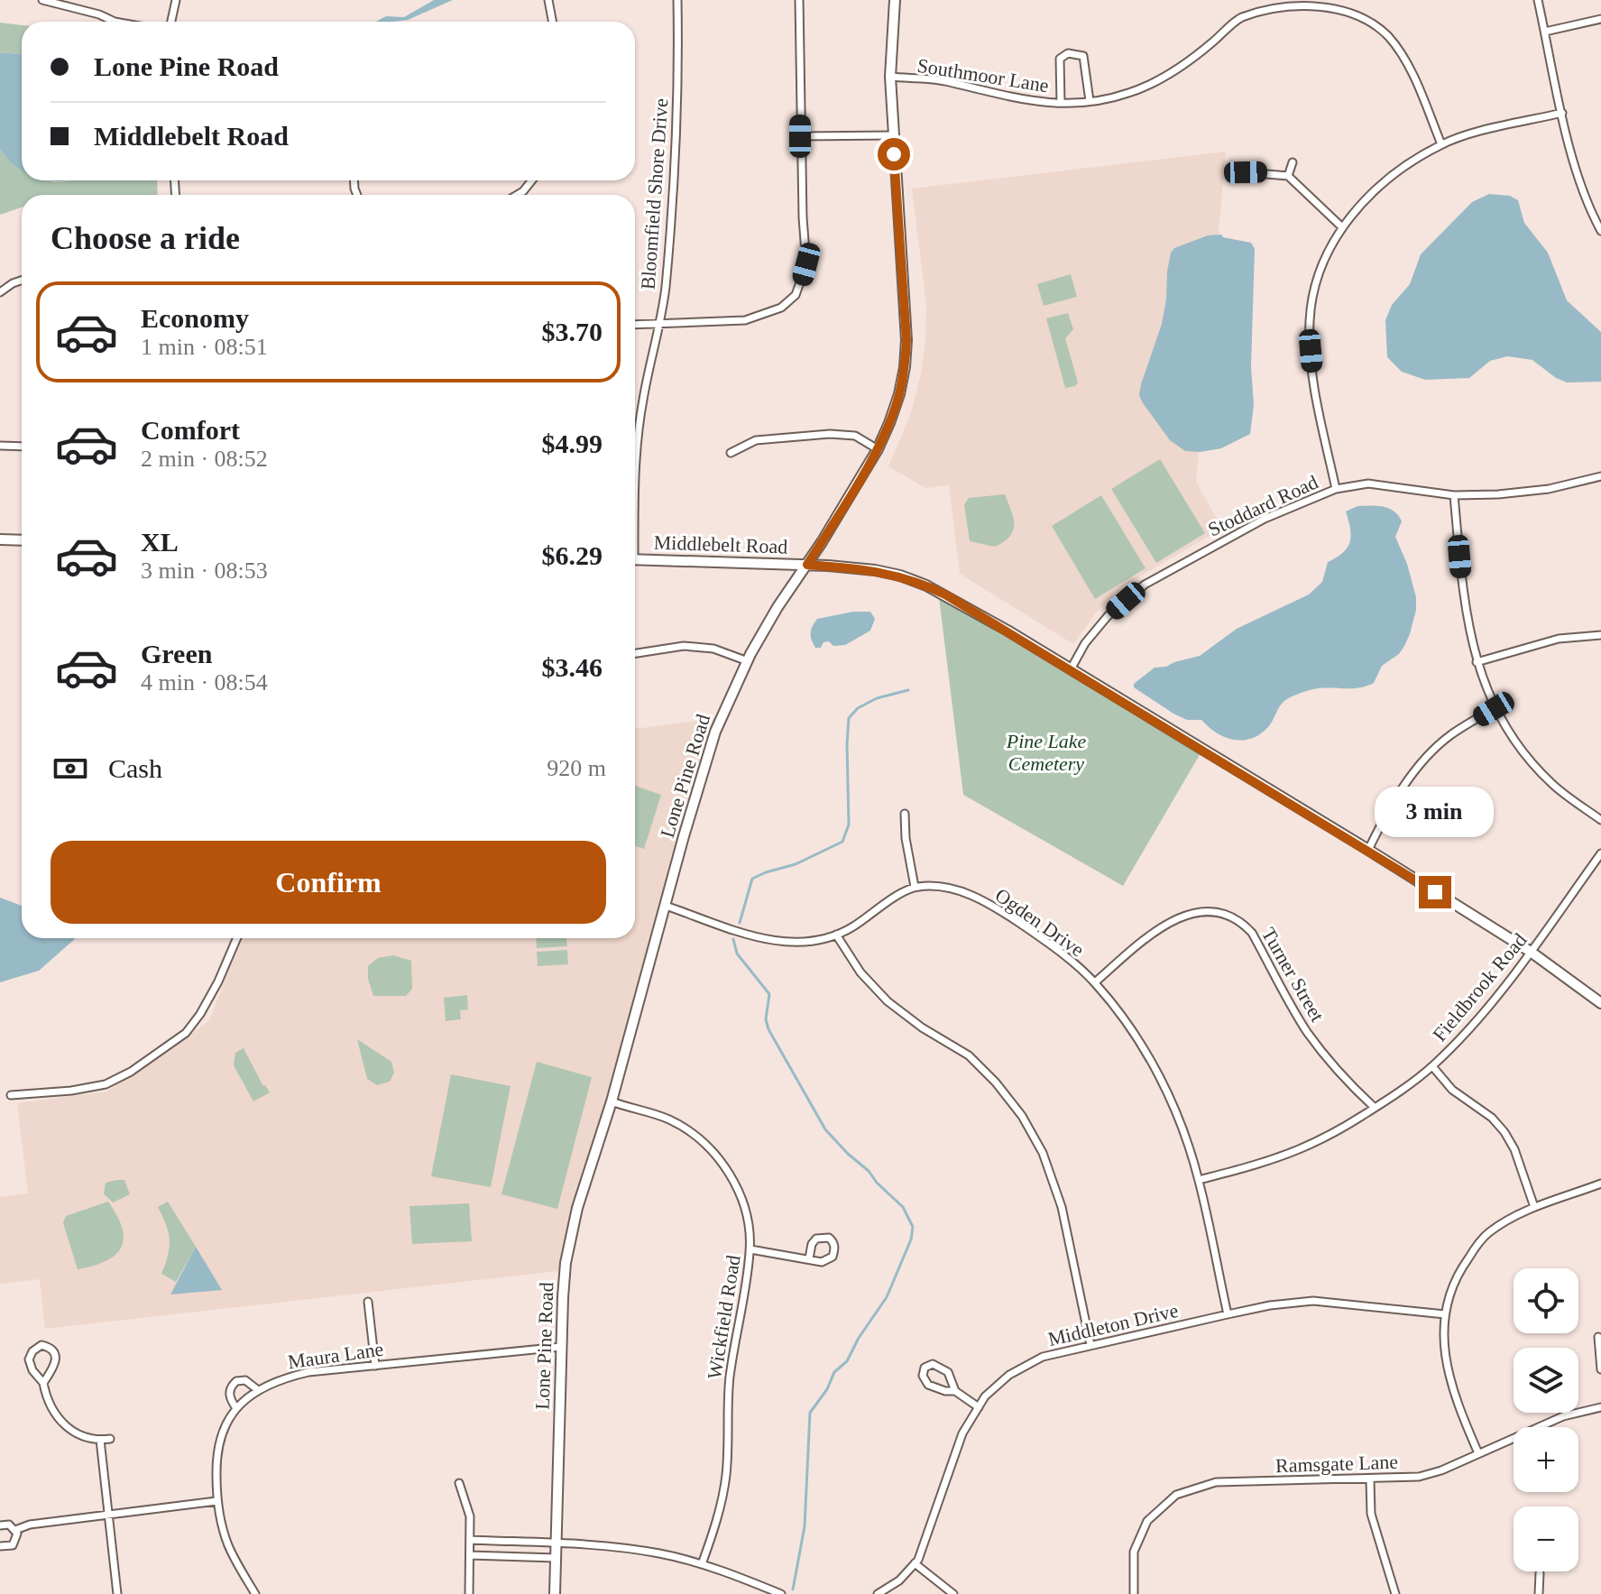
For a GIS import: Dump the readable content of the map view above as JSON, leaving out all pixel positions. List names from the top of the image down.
{
  "streets": {
    "street": [
      "Southmoor Lane",
      "Bloomfield Shore Drive",
      "Stoddard Road",
      "Middlebelt Road",
      "Lone Pine Road",
      "Ogden Drive",
      "Turner Street",
      "Fieldbrook Road",
      "Wickfield Road",
      "Middleton Drive",
      "Maura Lane",
      "Ramsgate Lane"
    ]
  },
  "crossings": [
    ["Southmoor Lane", "Lone Pine Road"],
    ["Stoddard Road", "Middlebelt Road"],
    ["Middlebelt Road", "Lone Pine Road"],
    ["Middlebelt Road", "Fieldbrook Road"],
    ["Lone Pine Road", "Wickfield Road"],
    ["Lone Pine Road", "Maura Lane"],
    ["Ogden Drive", "Turner Street"],
    ["Ogden Drive", "Fieldbrook Road"],
    ["Ogden Drive", "Middleton Drive"],
    ["Turner Street", "Fieldbrook Road"]
  ],
  "parks": ["Pine Lake Cemetery"],
  "page": {
    "banner": ["Lone Pine Road", "Middlebelt Road"],
    "heading": "Choose a ride",
    "list": [
      {
        "name": "Economy",
        "note": "1 min · 08:51",
        "value": "$3.70"
      },
      {
        "name": "Comfort",
        "note": "2 min · 08:52",
        "value": "$4.99"
      },
      {
        "name": "XL",
        "note": "3 min · 08:53",
        "value": "$6.29"
      },
      {
        "name": "Green",
        "note": "4 min · 08:54",
        "value": "$3.46"
      }
    ],
    "pay": ["Cash", "920 m"],
    "bubble": "3 min",
    "buttons": "Confirm",
    "map_buttons": ["+", "−"]
  }
}
